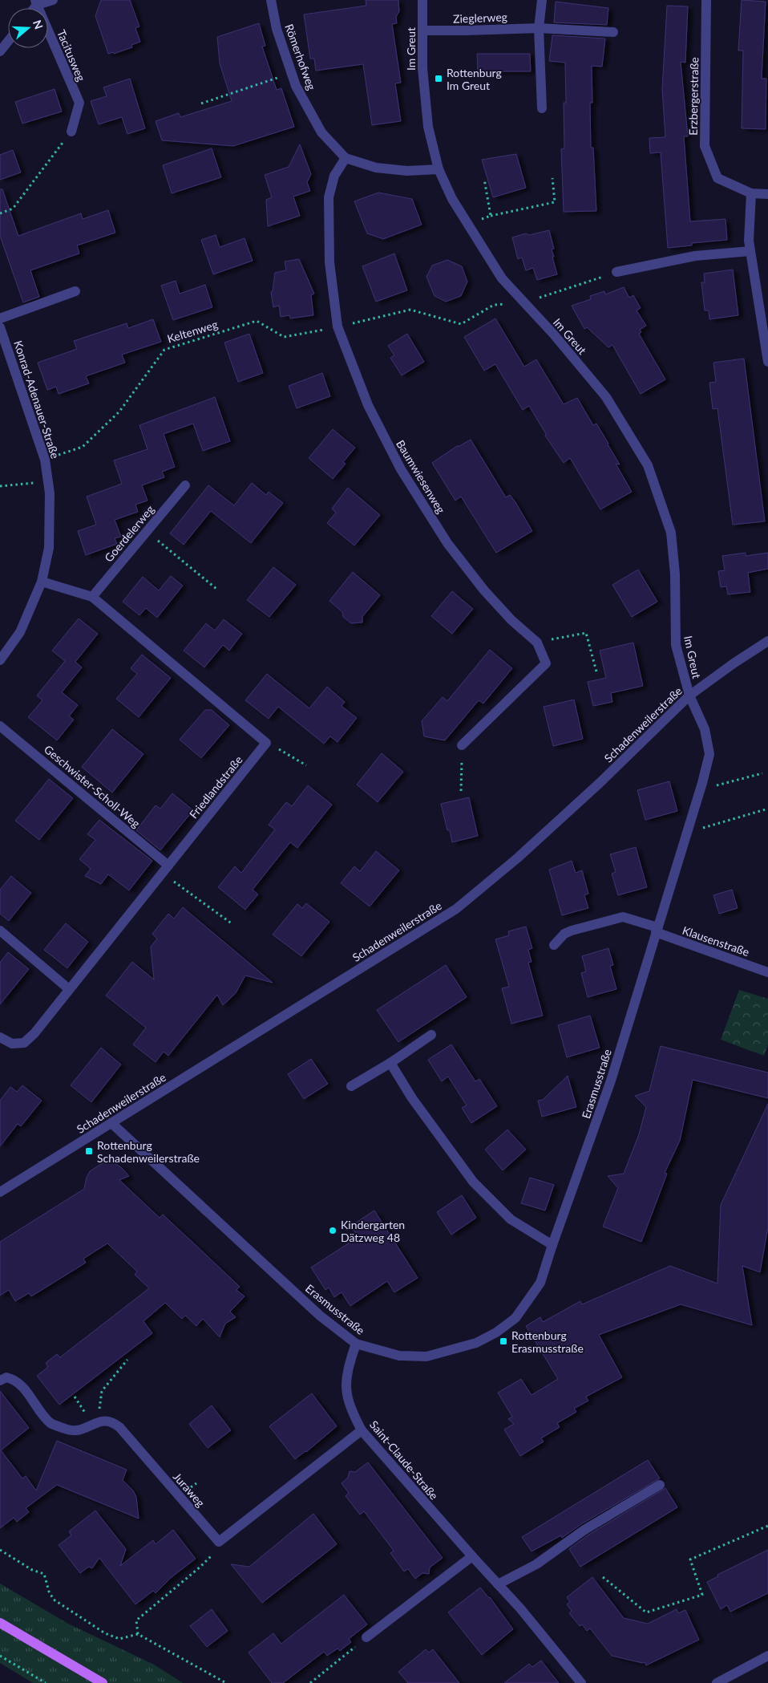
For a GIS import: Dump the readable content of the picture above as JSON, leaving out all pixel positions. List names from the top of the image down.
{
  "streets": {
    "street": [
      "Zieglerweg",
      "Im Greut",
      "Tacitusweg",
      "Römerhofweg",
      "Erzbergerstraße",
      "Konrad-Adenauer-Straße",
      "Baumwiesenweg",
      "Goerdelerweg",
      "Schadenweilerstraße",
      "Geschwister-Scholl-Weg",
      "Friedlandstraße",
      "Klausenstraße",
      "Erasmusstraße",
      "Saint-Claude-Straße",
      "Juraweg"
    ],
    "path": ["Keltenweg"]
  },
  "crossings": [
    ["Zieglerweg", "Im Greut"],
    ["Im Greut", "Römerhofweg"],
    ["Im Greut", "Keltenweg"],
    ["Im Greut", "Schadenweilerstraße"],
    ["Im Greut", "Erasmusstraße"],
    ["Römerhofweg", "Baumwiesenweg"],
    ["Keltenweg", "Konrad-Adenauer-Straße"],
    ["Keltenweg", "Baumwiesenweg"],
    ["Schadenweilerstraße", "Erasmusstraße"],
    ["Geschwister-Scholl-Weg", "Friedlandstraße"],
    ["Klausenstraße", "Erasmusstraße"],
    ["Erasmusstraße", "Saint-Claude-Straße"]
  ],
  "places": {
    "transit": ["Rottenburg Im Greut", "Rottenburg Schadenweilerstraße", "Rottenburg Erasmusstraße"],
    "other": ["Kindergarten Dätzweg 48"]
  },
  "north": "right"
}
